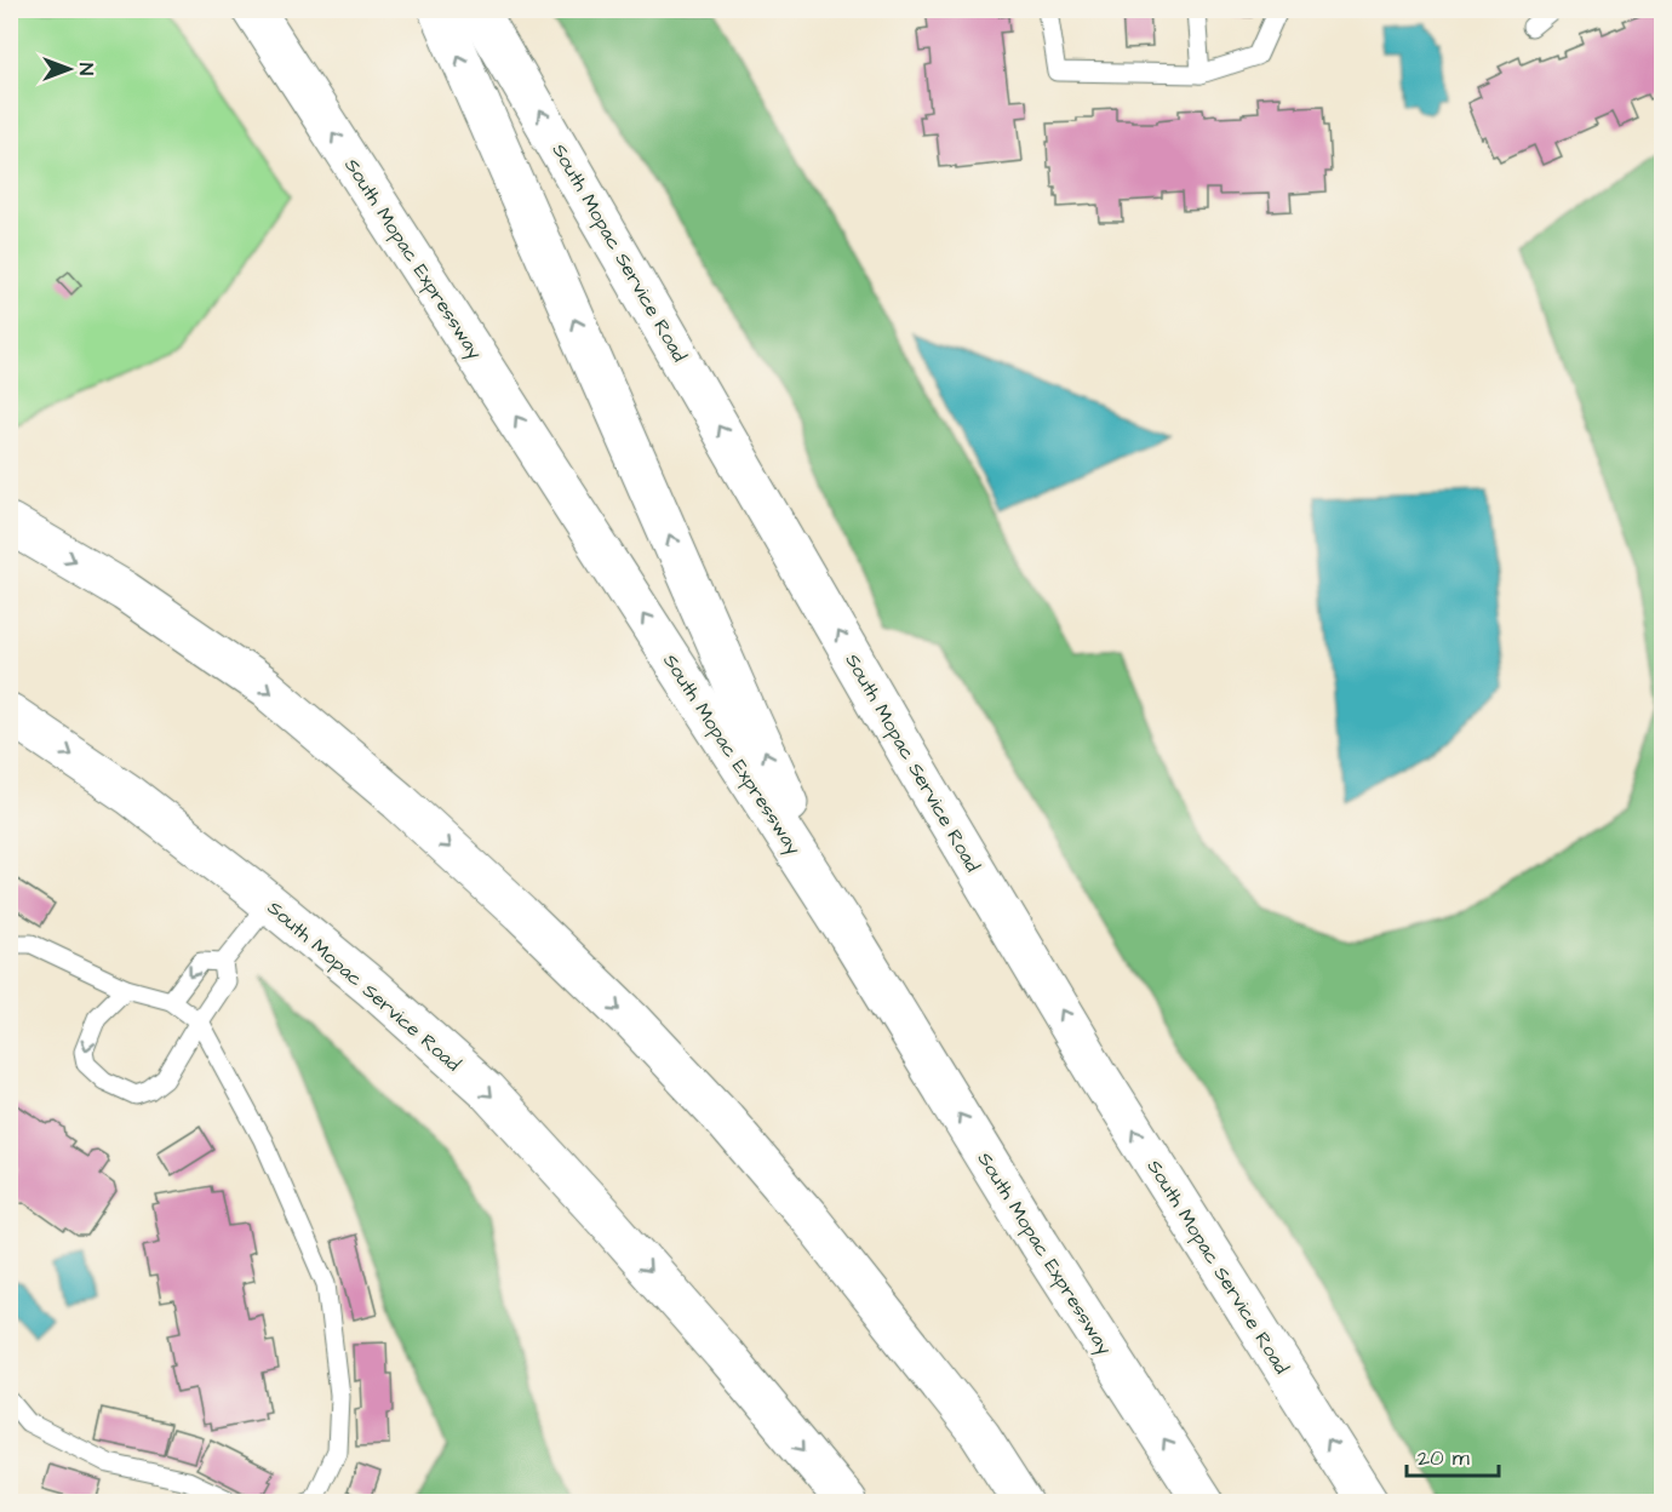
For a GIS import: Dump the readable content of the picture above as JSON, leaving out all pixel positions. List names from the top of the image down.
{
  "streets": {
    "main road": ["South Mopac Service Road", "South Mopac Expressway"]
  },
  "scale_bar": "20 m",
  "north": "right"
}
